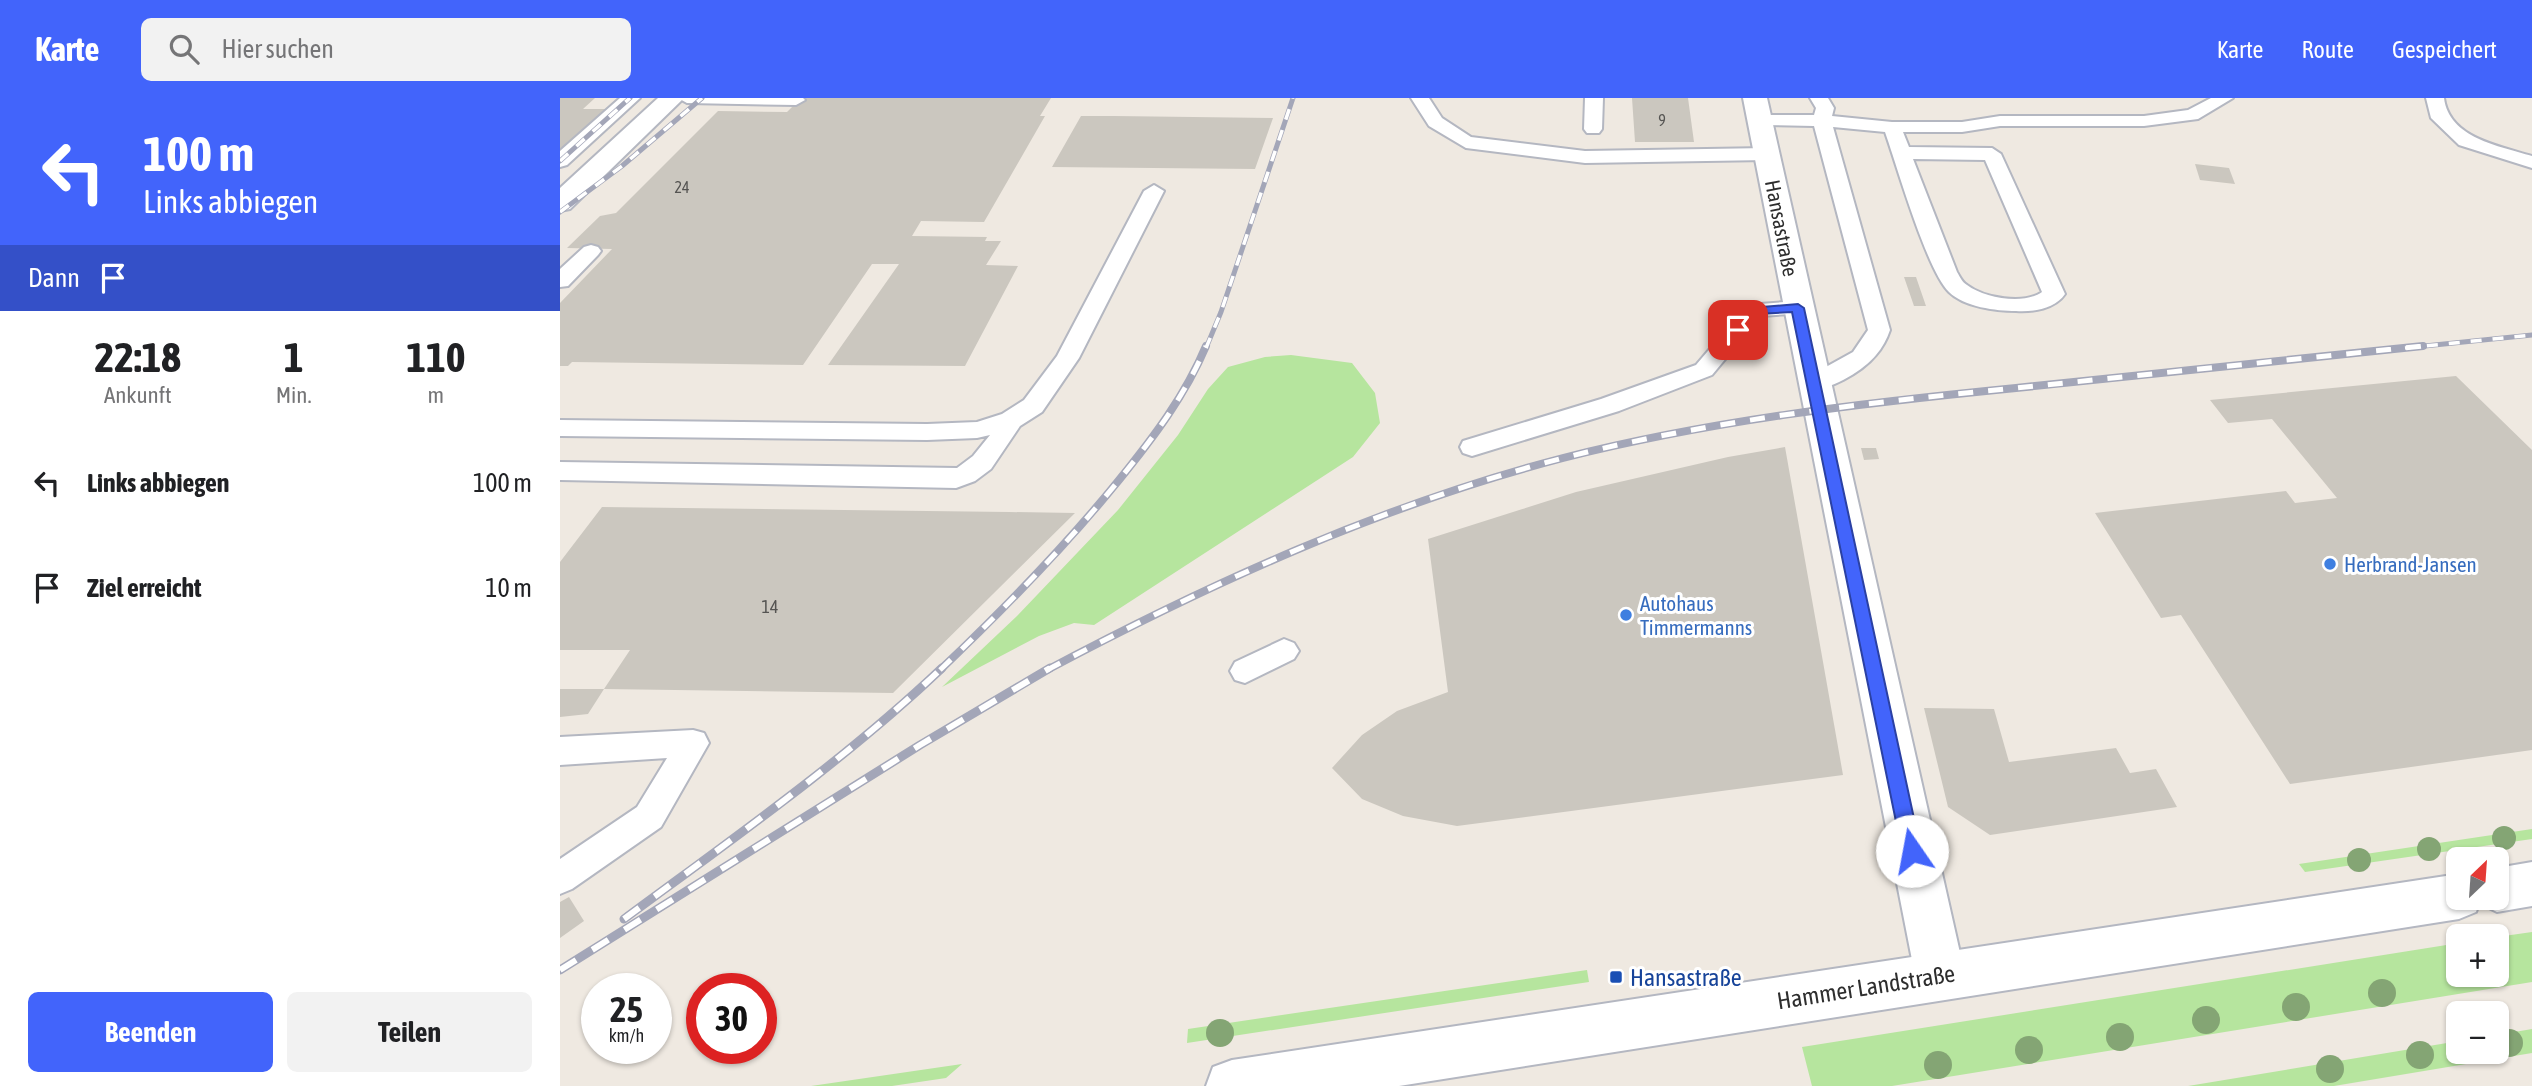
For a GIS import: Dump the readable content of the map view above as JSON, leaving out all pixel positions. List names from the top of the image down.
{
  "streets": {
    "street": ["Hansastraße", "Hammer Landstraße"]
  },
  "crossings": [
    ["Hansastraße", "Hammer Landstraße"]
  ],
  "places": {
    "other": ["Herbrand-Jansen", "Autohaus Timmermanns"],
    "transit": ["Hansastraße"]
  },
  "house_numbers": ["9", "24", "14"],
  "north": "top right",
  "page": {
    "header": "Karte",
    "search": "Hier suchen",
    "nav": ["Karte", "Route", "Gespeichert"],
    "turn": ["100 m", "Links abbiegen"],
    "then": "Dann",
    "eta": [
      "22:18",
      "Ankunft",
      "1",
      "Min.",
      "110",
      "m"
    ],
    "list": [
      {
        "name": "Links abbiegen",
        "value": "100 m"
      },
      {
        "name": "Ziel erreicht",
        "value": "10 m"
      }
    ],
    "map_buttons": ["+", "−"],
    "speed": "25 km/h",
    "limit": "30",
    "buttons": ["Beenden", "Teilen"]
  }
}
